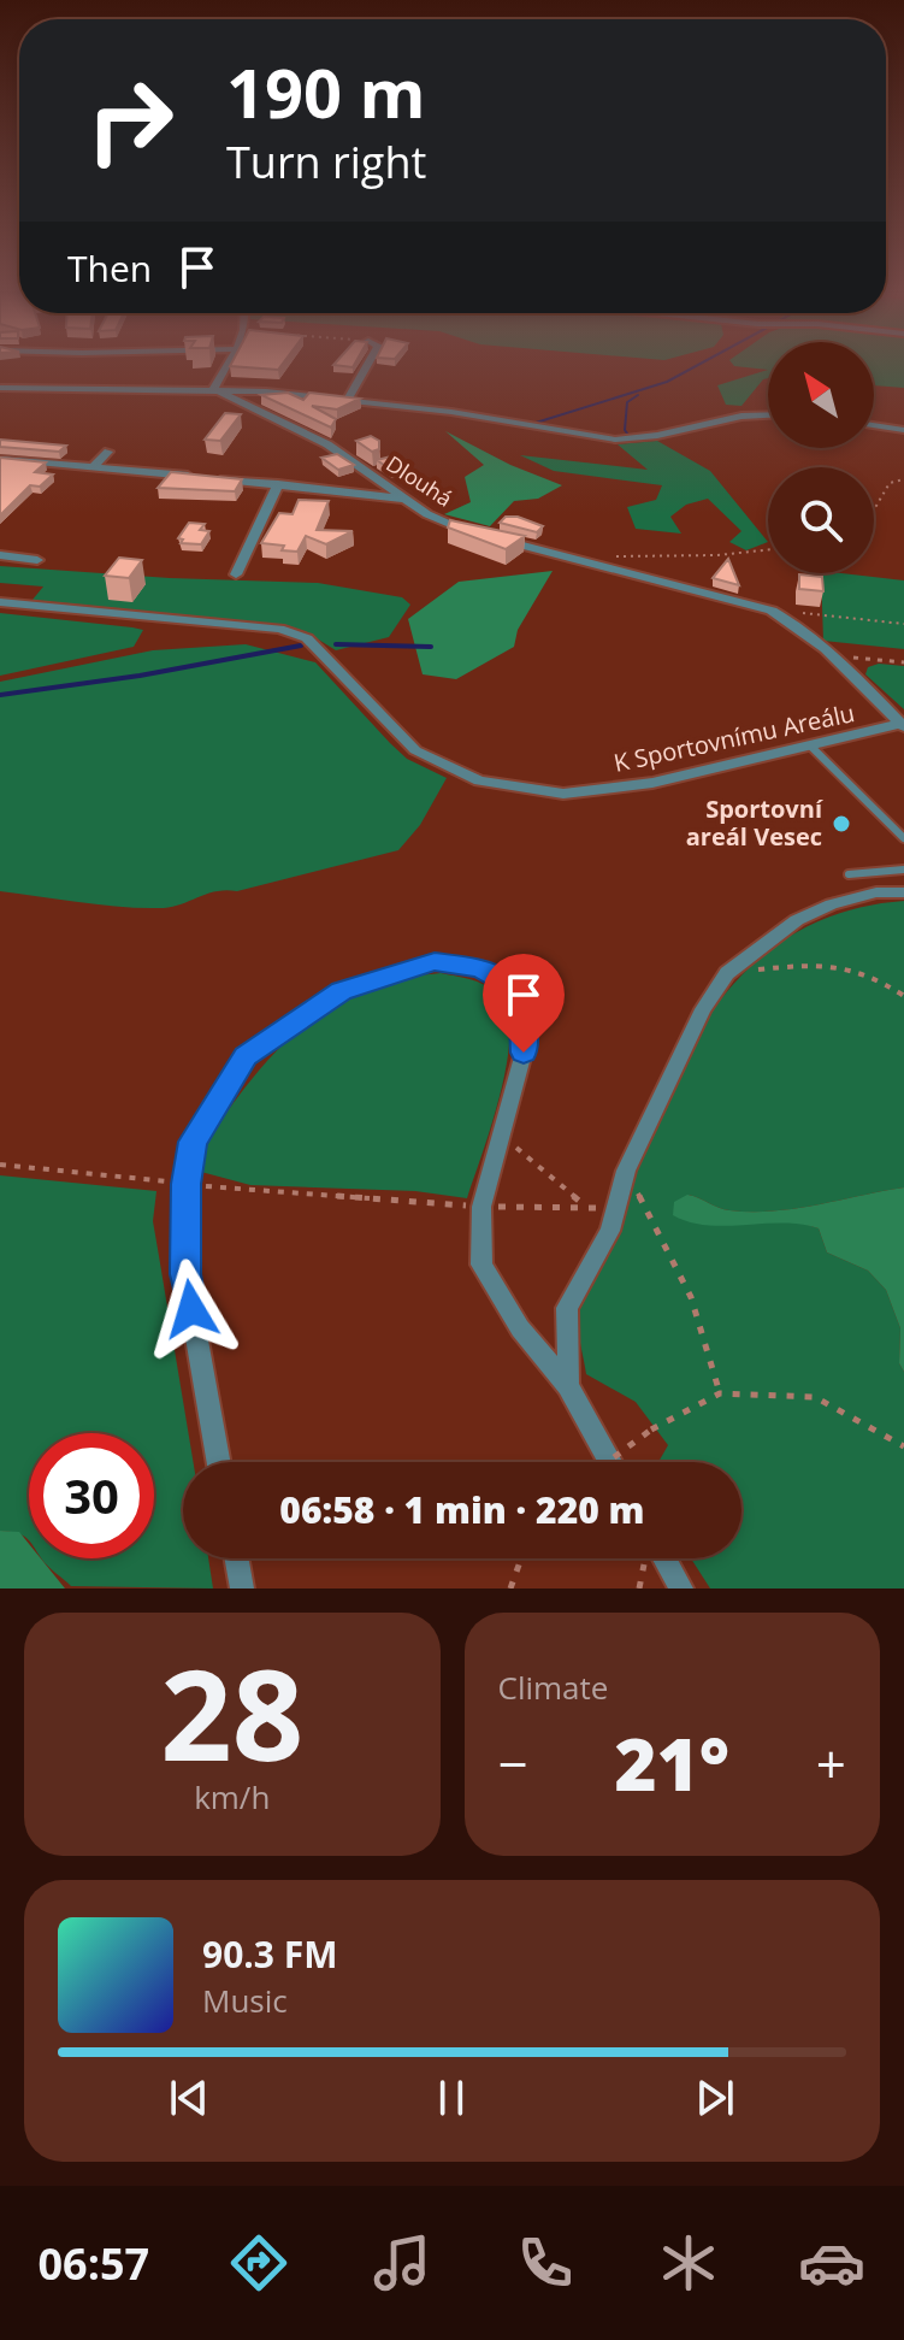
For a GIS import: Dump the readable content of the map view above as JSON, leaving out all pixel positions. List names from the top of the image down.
{
  "streets": {
    "street": ["Dlouhá", "K Sportovnímu Areálu"]
  },
  "places": ["Sportovní areál Vesec"],
  "north": "top left",
  "page": {
    "turn": ["190 m", "Turn right"],
    "then": "Then",
    "limit": "30",
    "trip": "06:58 · 1 min · 220 m",
    "tile": [
      ["28", "km/h"],
      "Climate"
    ],
    "heat": ["−", "21°", "+"],
    "song": ["90.3 FM", "Music"],
    "tabs": "06:57"
  }
}
